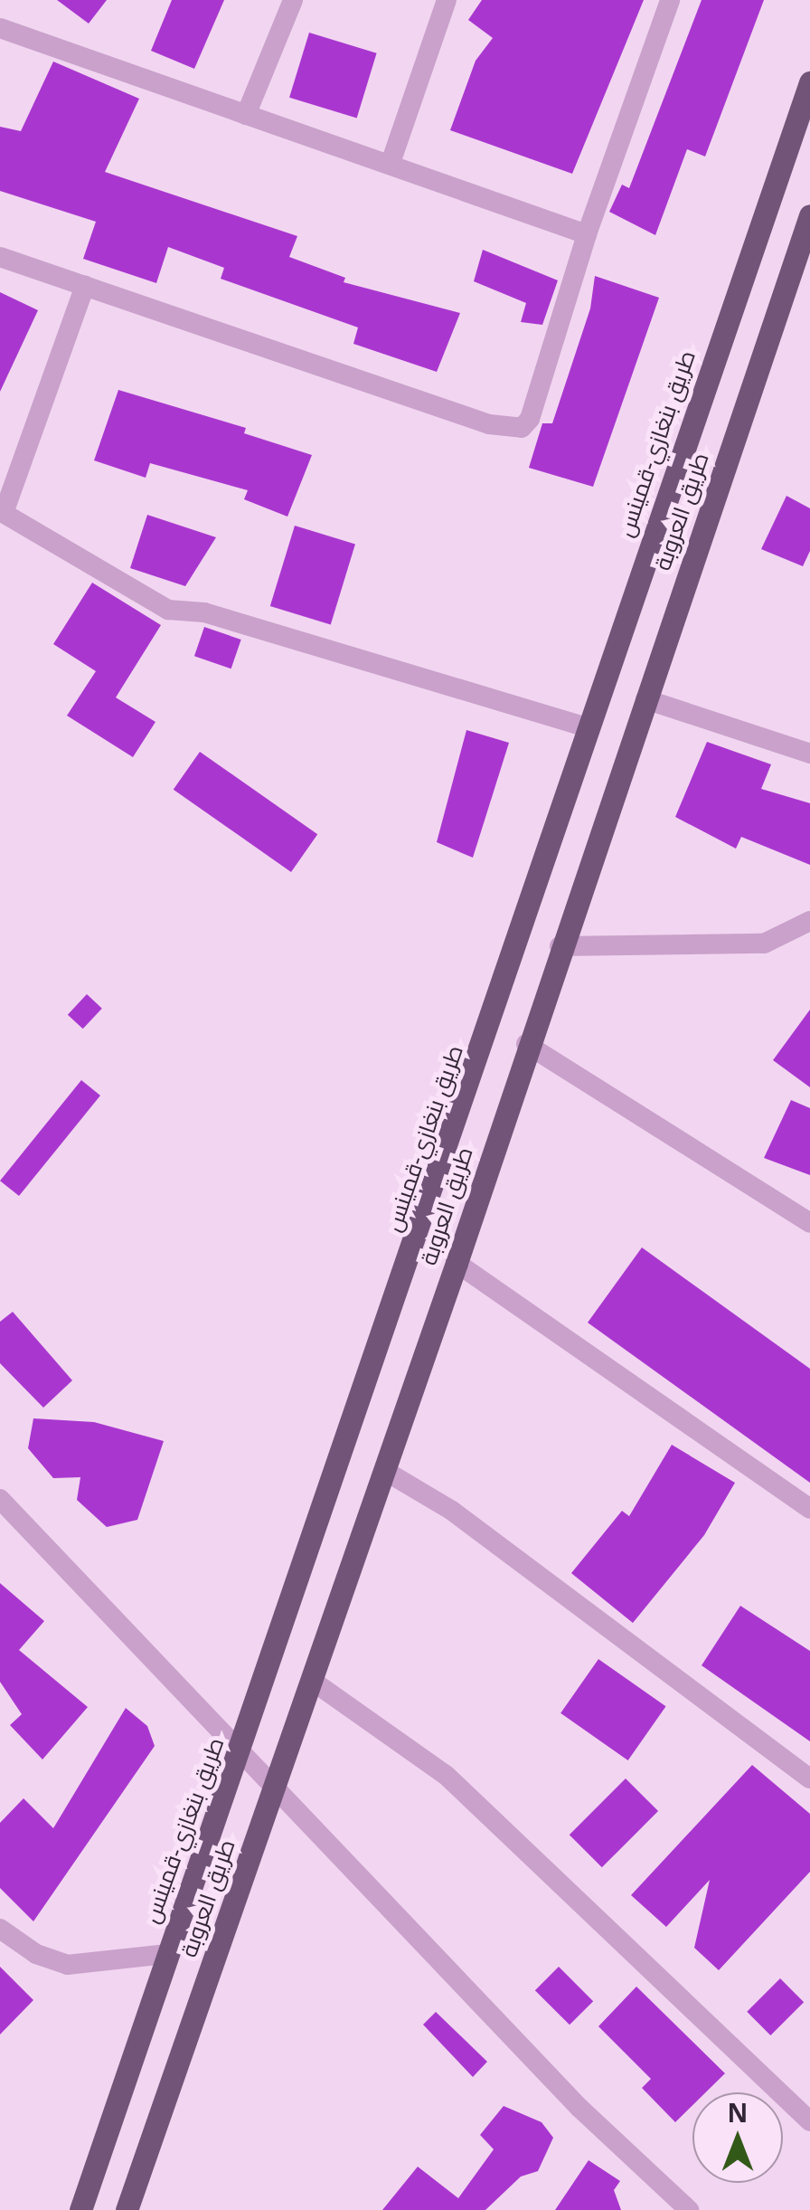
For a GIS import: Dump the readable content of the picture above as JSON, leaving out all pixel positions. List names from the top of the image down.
{
  "streets": {
    "main road": ["طريق بنغازي-قمينس", "طريق العروبة"]
  },
  "north": "top"
}
